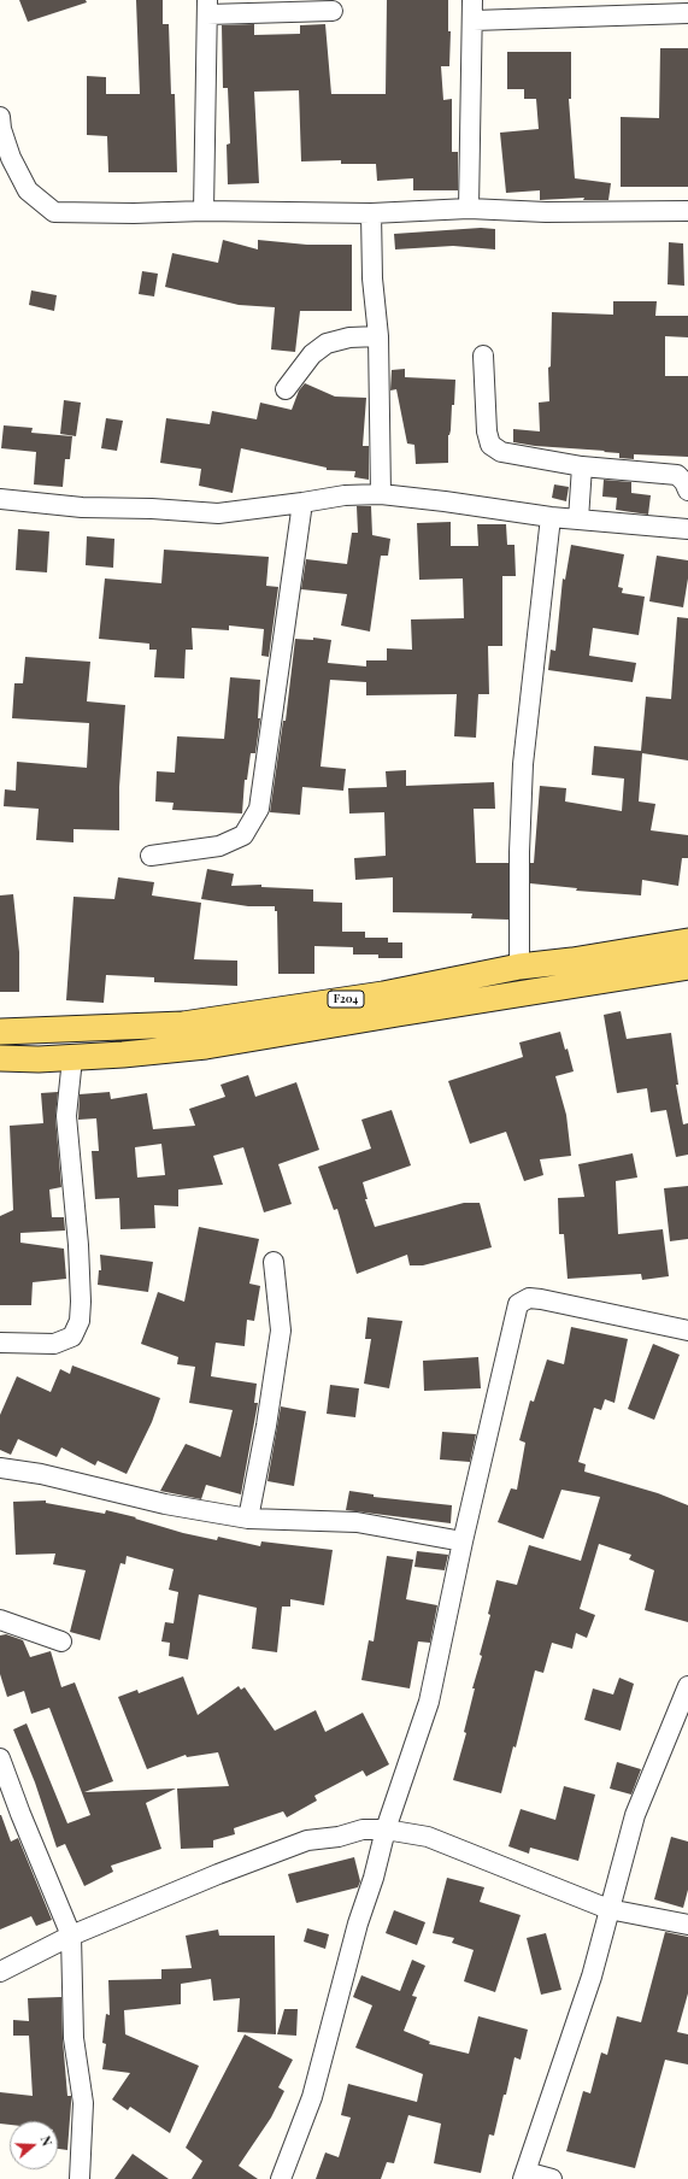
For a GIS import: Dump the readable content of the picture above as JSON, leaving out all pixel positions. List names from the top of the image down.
{
  "streets": {
    "main road": ["F204"]
  },
  "north": "right"
}
